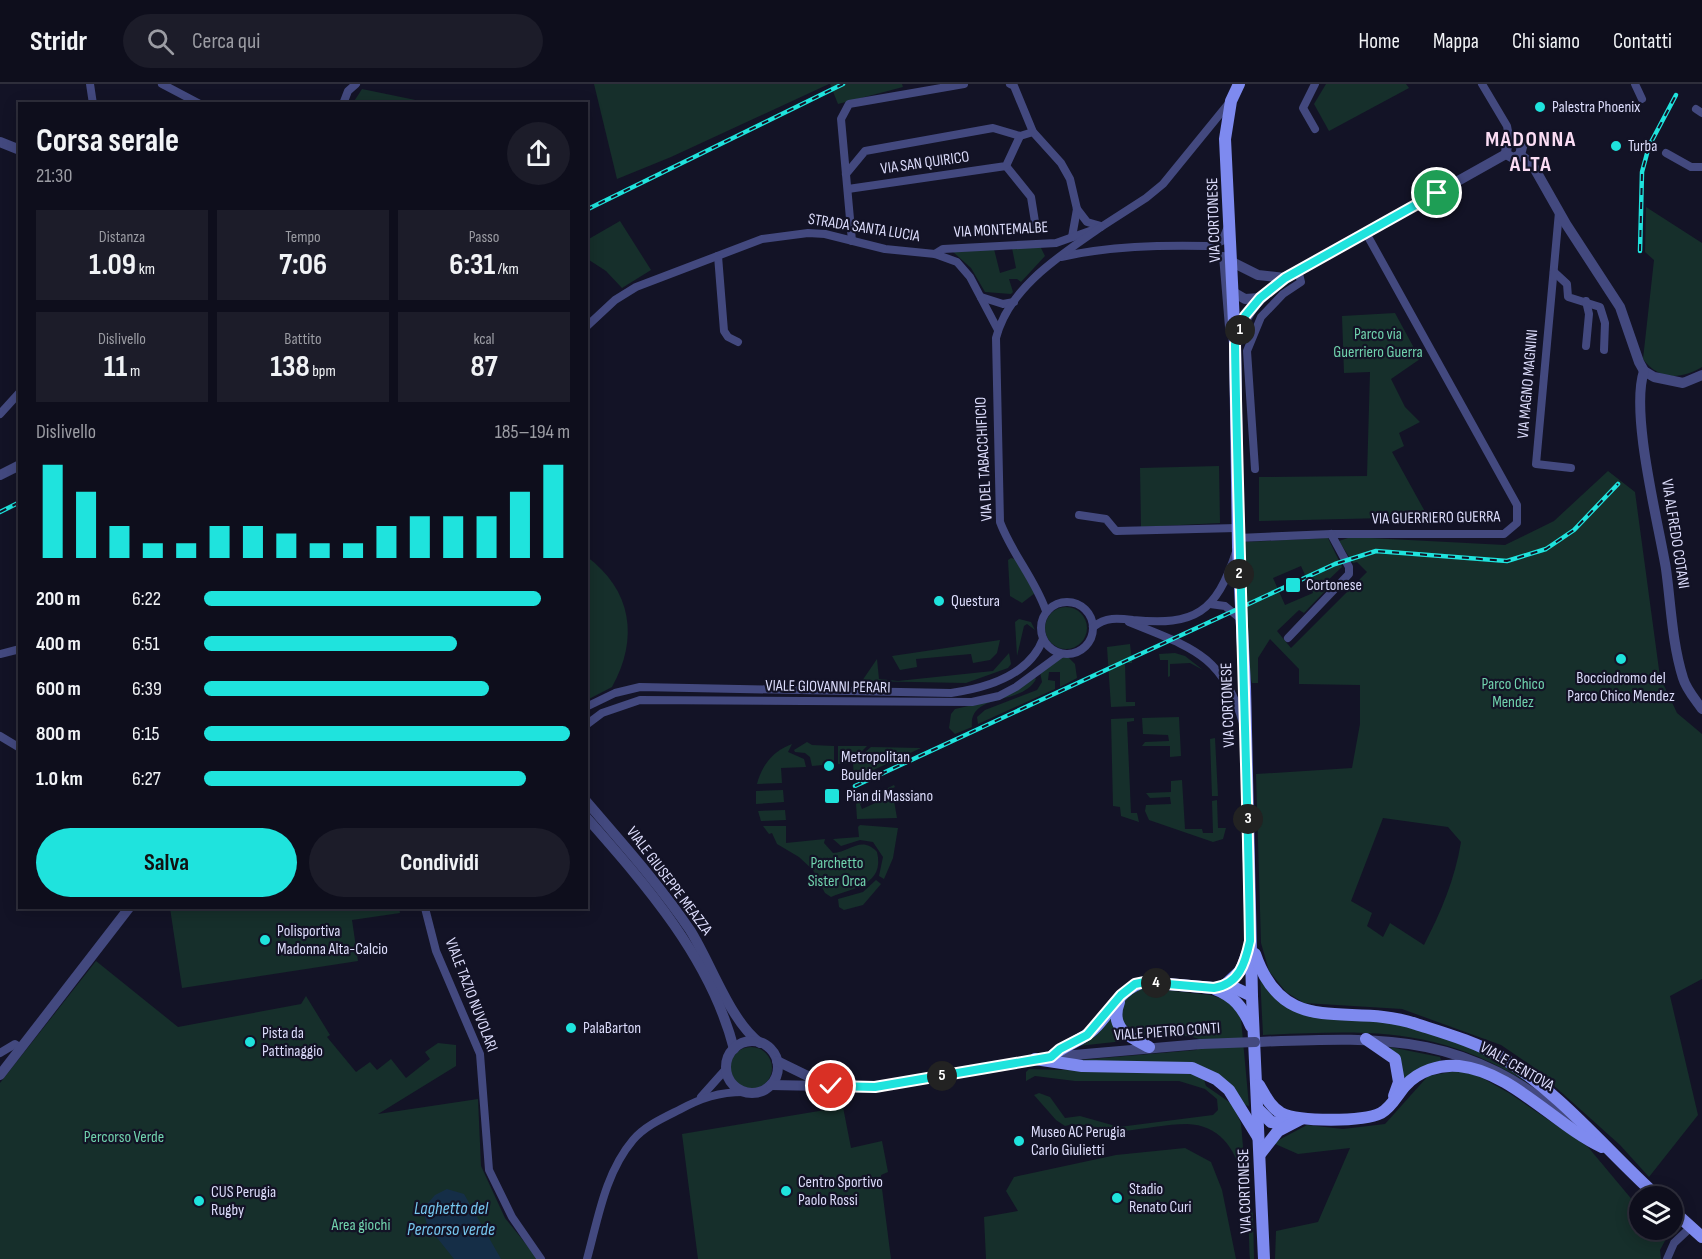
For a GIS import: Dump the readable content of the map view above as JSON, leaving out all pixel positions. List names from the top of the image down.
{
  "streets": {
    "main road": ["VIA CORTONESE", "VIALE CENTOVA"],
    "street": [
      "VIA SAN QUIRICO",
      "STRADA SANTA LUCIA",
      "VIA MONTEMALBE",
      "VIA MAGNO MAGNINI",
      "VIA DEL TABACCHIFICIO",
      "VIA GUERRIERO GUERRA",
      "VIA ALFREDO COTANI",
      "VIALE GIOVANNI PERARI",
      "VIALE GIUSEPPE MEAZZA",
      "VIALE TAZIO NUVOLARI",
      "VIALE PIETRO CONTI"
    ]
  },
  "crossings": [
    ["VIA CORTONESE", "VIA MONTEMALBE"],
    ["VIA CORTONESE", "VIA GUERRIERO GUERRA"],
    ["VIA CORTONESE", "VIALE PIETRO CONTI"],
    ["VIA CORTONESE", "VIALE CENTOVA"],
    ["STRADA SANTA LUCIA", "VIA MONTEMALBE"],
    ["VIA DEL TABACCHIFICIO", "VIALE GIOVANNI PERARI"],
    ["VIALE GIUSEPPE MEAZZA", "VIALE PIETRO CONTI"],
    ["VIALE PIETRO CONTI", "VIALE CENTOVA"]
  ],
  "districts": ["MADONNA ALTA"],
  "water": ["Laghetto del Percorso verde"],
  "parks": [
    "Parco via Guerriero Guerra",
    "Parco Chico Mendez",
    "Parchetto Sister Orca",
    "Percorso Verde",
    "Area giochi"
  ],
  "places": {
    "other": [
      "Palestra Phoenix",
      "Turba",
      "Questura",
      "Bocciodromo del Parco Chico Mendez",
      "Metropolitan Boulder",
      "Polisportiva Madonna Alta-Calcio",
      "PalaBarton",
      "Pista da Pattinaggio",
      "Museo AC Perugia Carlo Giulietti",
      "Centro Sportivo Paolo Rossi",
      "Stadio Renato Curi",
      "CUS Perugia Rugby"
    ],
    "transit": ["Cortonese", "Pian di Massiano"]
  },
  "page": {
    "header": "Stridr",
    "search": "Cerca qui",
    "nav": [
      "Home",
      "Mappa",
      "Chi siamo",
      "Contatti"
    ],
    "heading": ["Corsa serale", "21:30"],
    "stats": [
      ["Distanza", "1.09 km"],
      ["Tempo", "7:06"],
      ["Passo", "6:31 /km"],
      ["Dislivello", "11 m"],
      ["Battito", "138 bpm"],
      ["kcal", "87"]
    ],
    "pins": [
      "1",
      "2",
      "3",
      "4",
      "5"
    ],
    "chart": ["Dislivello", "185–194 m"],
    "list": [
      {
        "name": "200 m",
        "note": "6:22"
      },
      {
        "name": "400 m",
        "note": "6:51"
      },
      {
        "name": "600 m",
        "note": "6:39"
      },
      {
        "name": "800 m",
        "note": "6:15"
      },
      {
        "name": "1.0 km",
        "note": "6:27"
      }
    ],
    "buttons": ["Salva", "Condividi"]
  }
}
